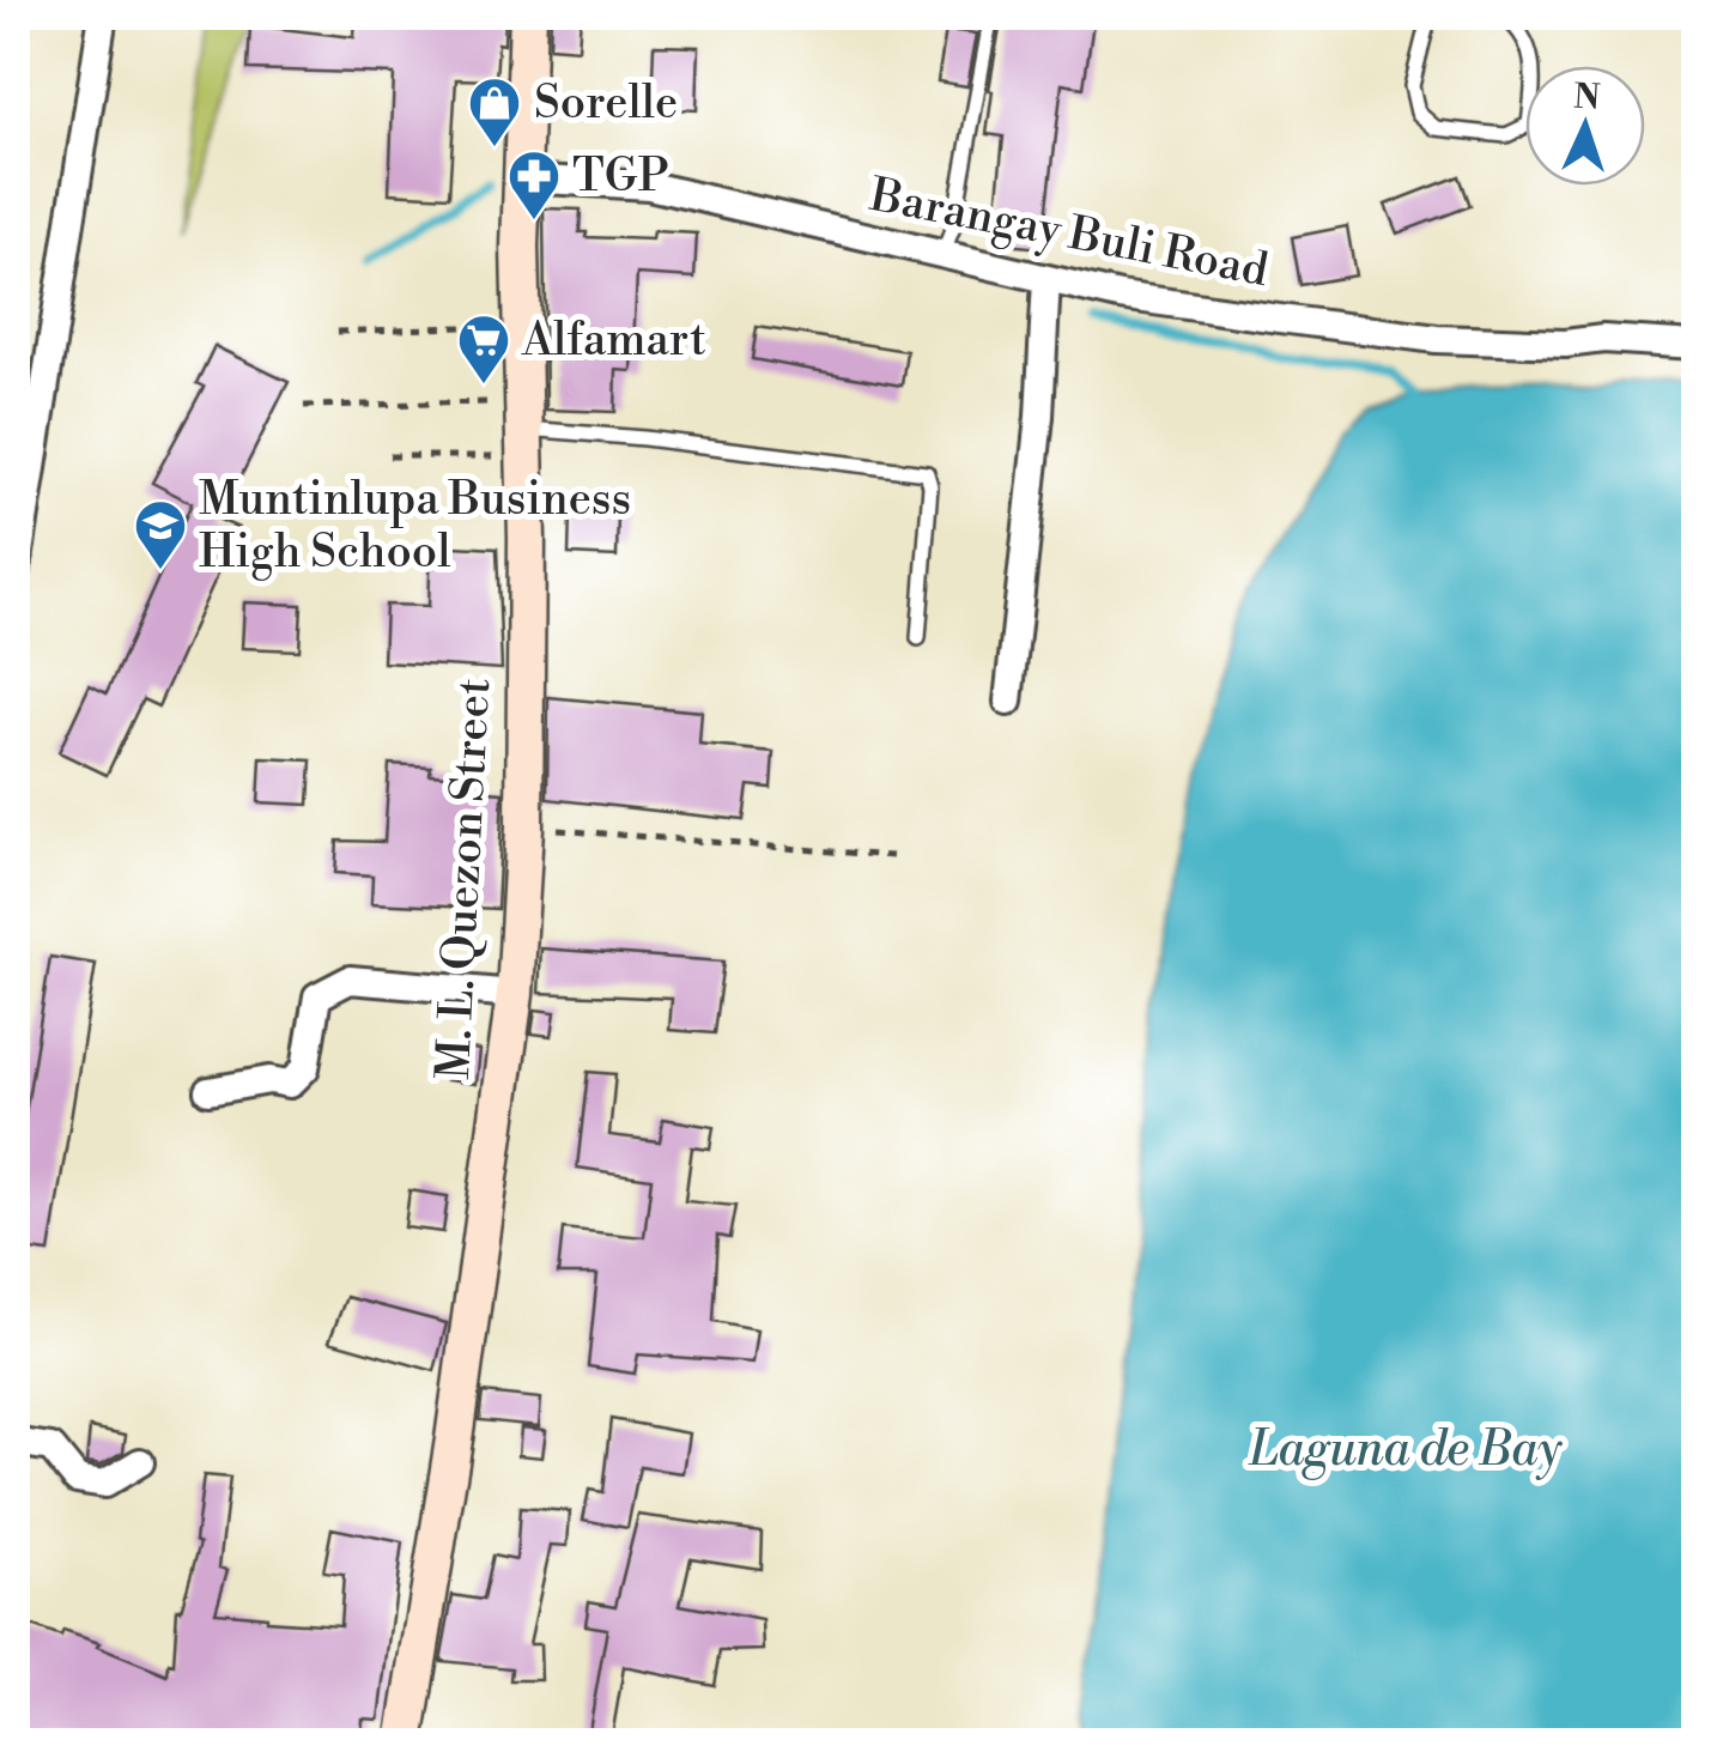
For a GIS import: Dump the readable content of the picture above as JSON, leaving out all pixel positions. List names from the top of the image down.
{
  "streets": {
    "main road": ["M. L. Quezon Street"],
    "street": ["Barangay Buli Road"]
  },
  "crossings": [
    ["Barangay Buli Road", "M. L. Quezon Street"]
  ],
  "water": ["Laguna de Bay"],
  "places": {
    "shop": ["Sorelle"],
    "pharmacy": ["TGP"],
    "supermarket": ["Alfamart"],
    "school or university": ["Muntinlupa Business High School"]
  },
  "north": "top"
}
